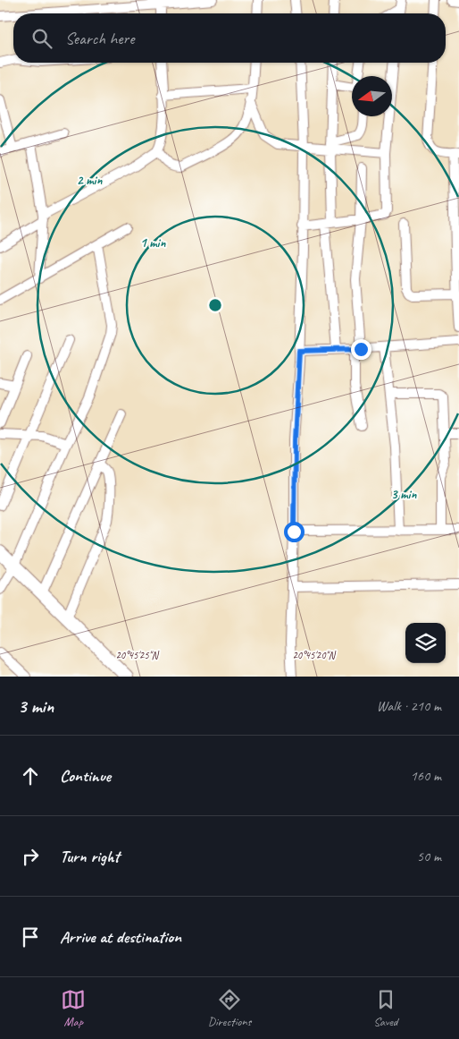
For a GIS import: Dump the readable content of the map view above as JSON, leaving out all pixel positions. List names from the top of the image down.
{
  "north": "left",
  "page": {
    "search": "Search here",
    "heading": ["3 min", "Walk · 210 m"],
    "list": [
      ["Continue", "160 m"],
      ["Turn right", "50 m"],
      "Arrive at destination"
    ],
    "nav": ["Map", "Directions", "Saved"]
  },
  "coordinates": ["20°45'25\"N", "20°45'20\"N"],
  "rings": ["2 min", "1 min", "3 min"]
}
